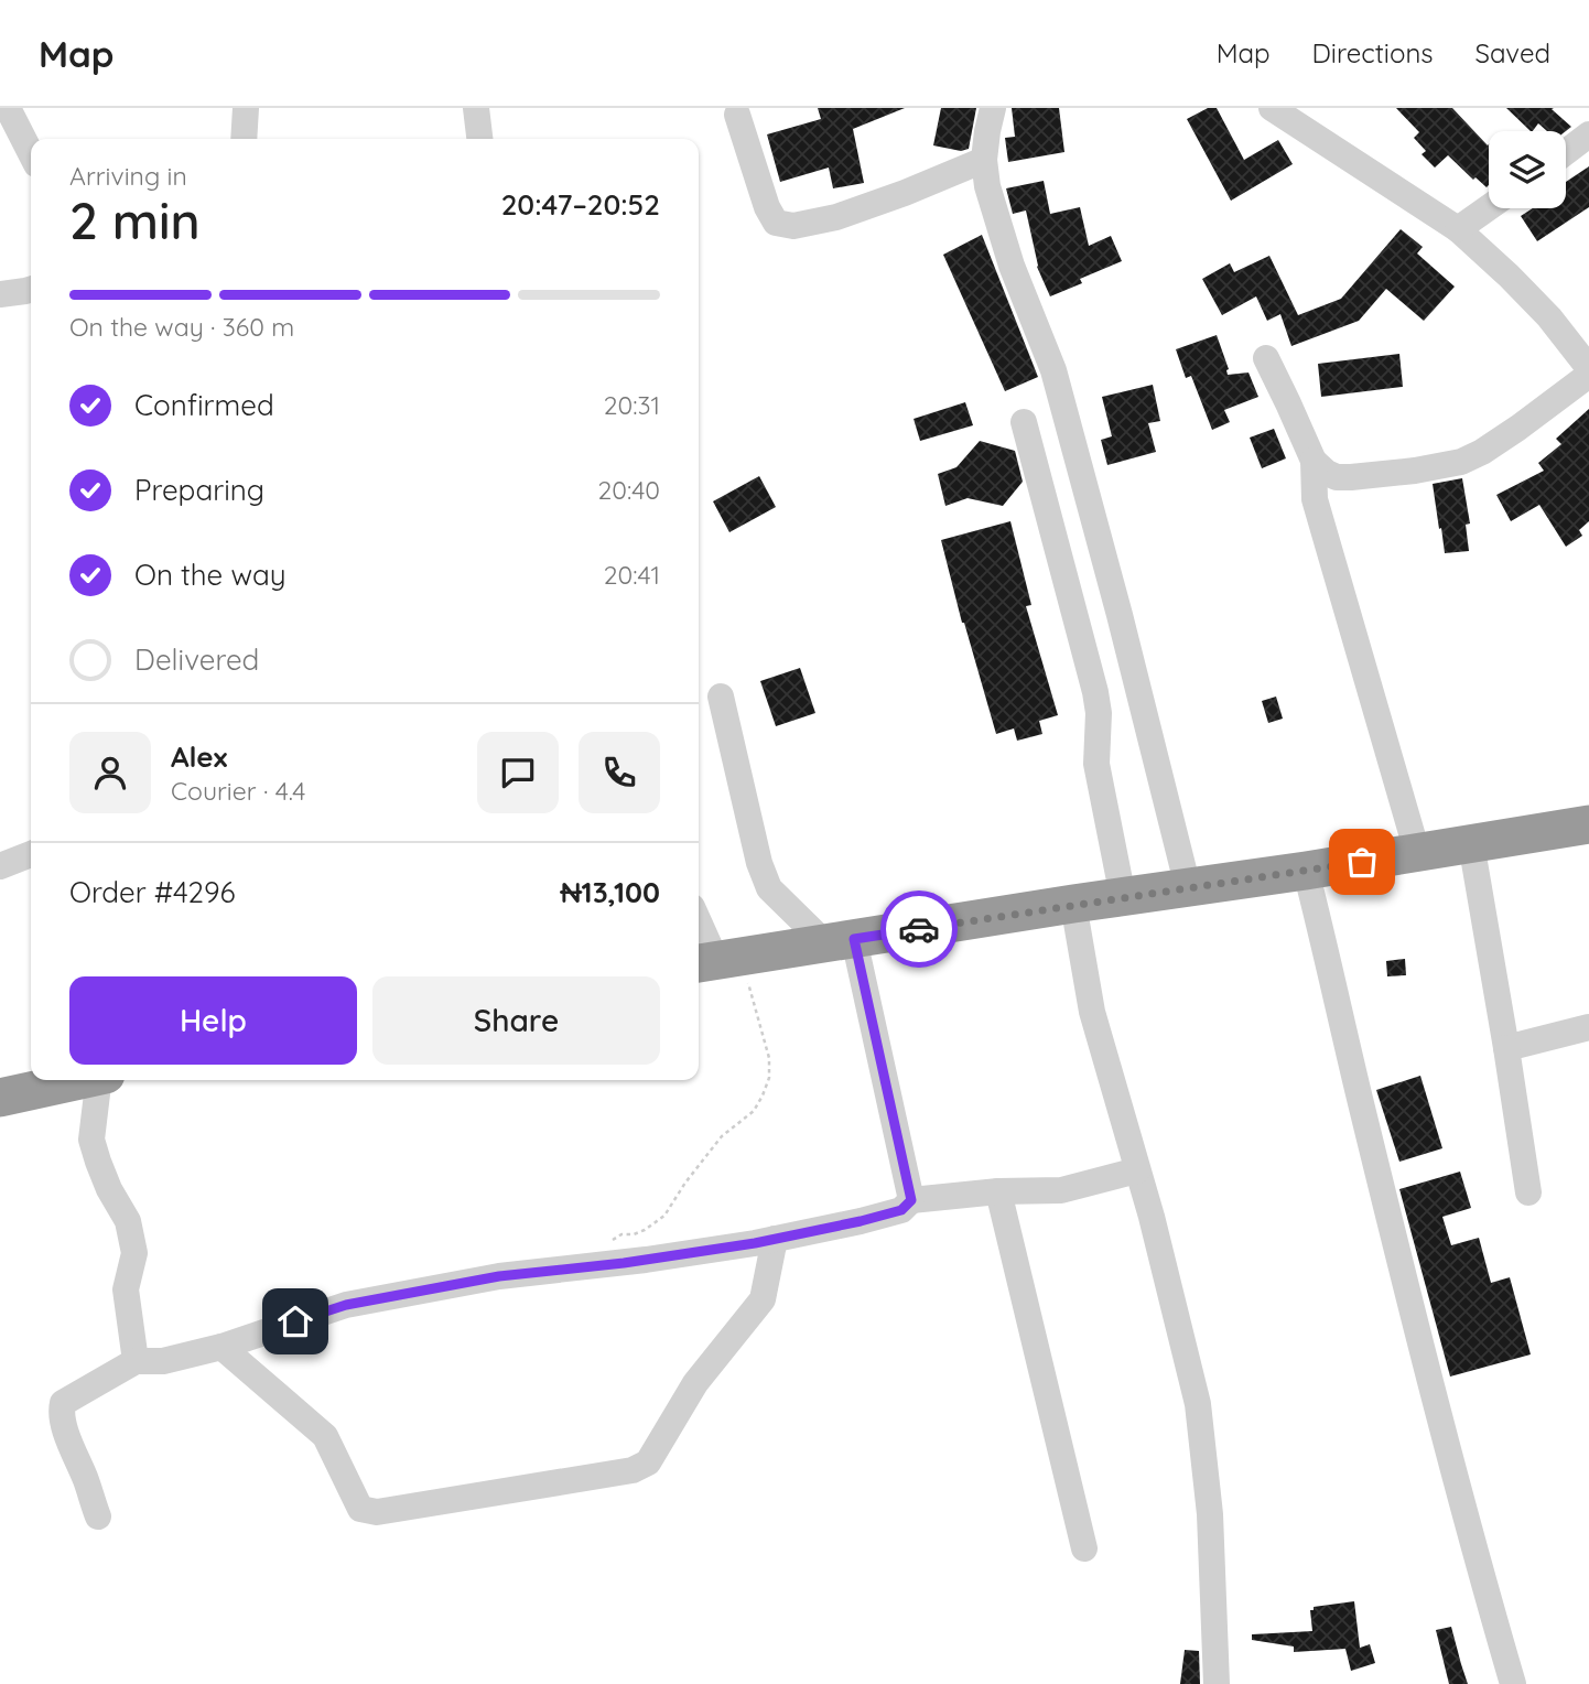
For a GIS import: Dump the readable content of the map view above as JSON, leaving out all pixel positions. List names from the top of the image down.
{
  "page": {
    "header": "Map",
    "nav": ["Map", "Directions", "Saved"],
    "heading": ["2 min", "Arriving in", "20:47–20:52"],
    "panel": [
      "Alex",
      "Courier · 4.4",
      "Order #4296",
      "₦13,100"
    ],
    "bar": "On the way · 360 m",
    "list": [
      ["Confirmed", "20:31"],
      ["Preparing", "20:40"],
      ["On the way", "20:41"],
      "Delivered"
    ],
    "buttons": ["Help", "Share"]
  }
}
